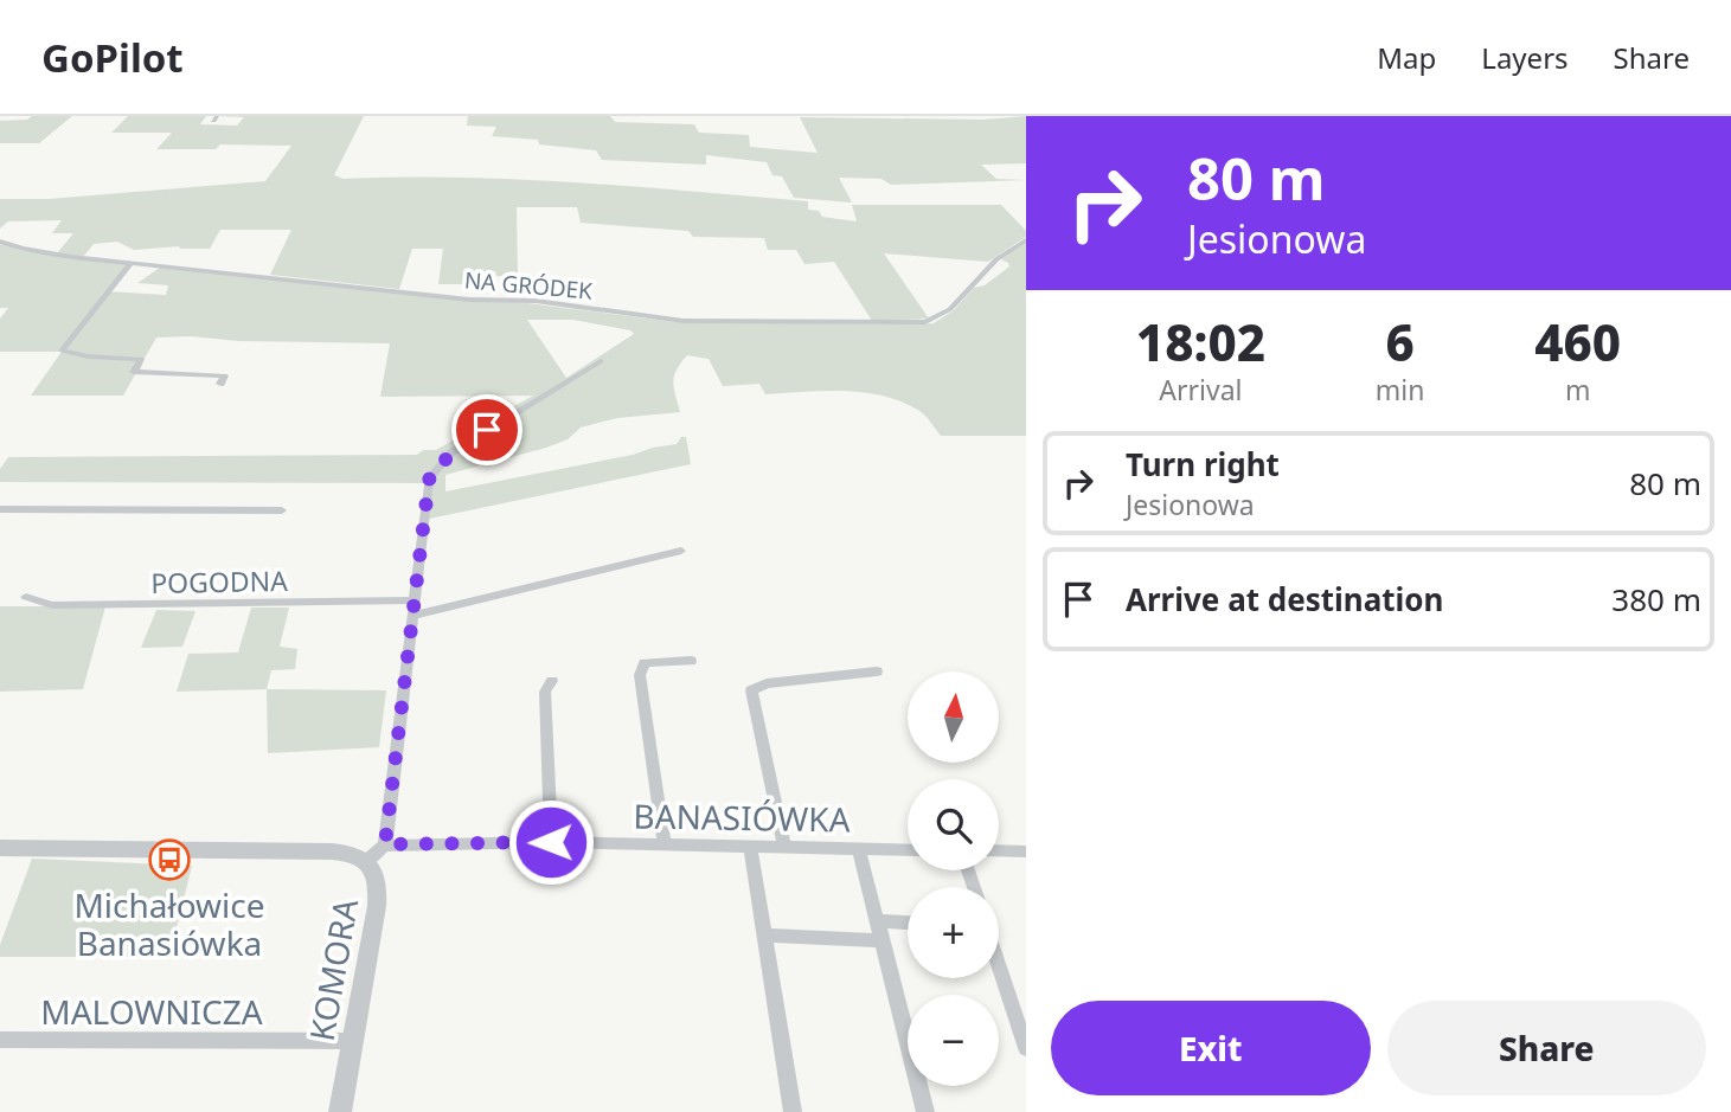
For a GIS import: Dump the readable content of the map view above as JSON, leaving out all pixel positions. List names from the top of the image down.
{
  "streets": {
    "street": [
      "NA GRÓDEK",
      "POGODNA",
      "BANASIÓWKA",
      "KOMORA",
      "MALOWNICZA"
    ]
  },
  "crossings": [
    ["KOMORA", "MALOWNICZA"]
  ],
  "places": {
    "bus stop": ["Michałowice Banasiówka"]
  },
  "north": "top",
  "page": {
    "header": "GoPilot",
    "nav": ["Map", "Layers", "Share"],
    "turn": ["80 m", "Jesionowa"],
    "eta": [
      "18:02",
      "Arrival",
      "6",
      "min",
      "460",
      "m"
    ],
    "list": [
      {
        "name": "Turn right",
        "note": "Jesionowa",
        "value": "80 m"
      },
      {
        "name": "Arrive at destination",
        "value": "380 m"
      }
    ],
    "map_buttons": ["+", "−"],
    "buttons": ["Exit", "Share"]
  }
}
